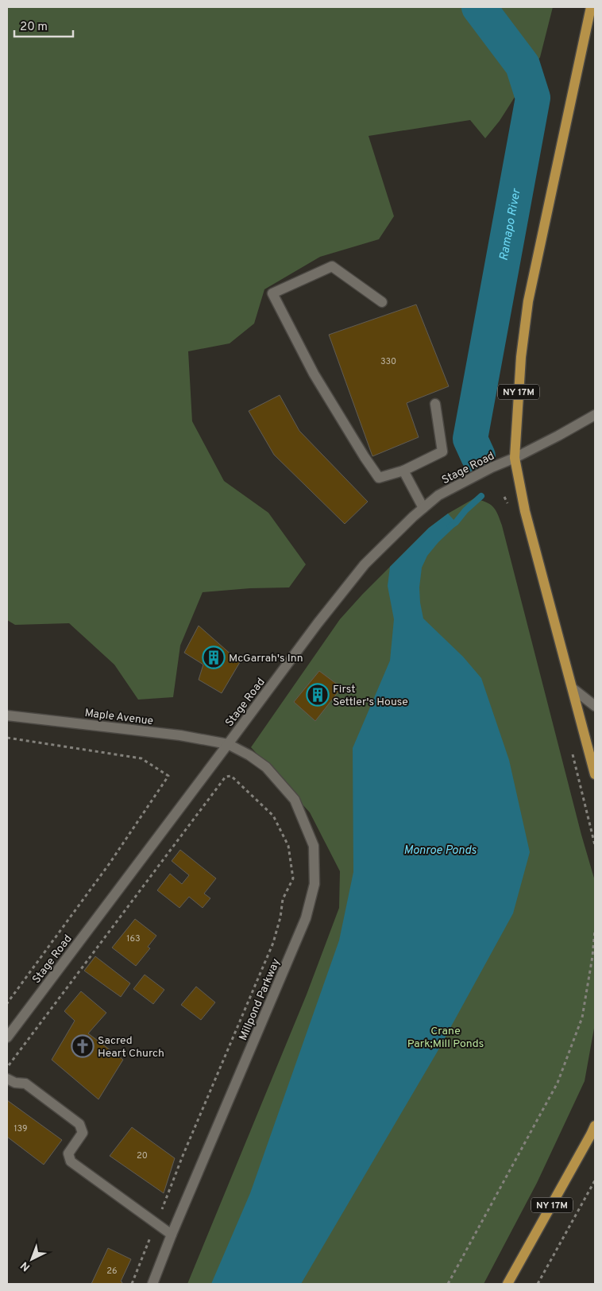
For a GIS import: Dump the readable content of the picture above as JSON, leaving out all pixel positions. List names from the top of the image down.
{
  "streets": {
    "main road": ["NY 17M"],
    "street": ["Stage Road", "Maple Avenue", "Millpond Parkway"]
  },
  "crossings": [
    ["NY 17M", "Stage Road"],
    ["Stage Road", "Maple Avenue"],
    ["Stage Road", "Millpond Parkway"],
    ["Maple Avenue", "Millpond Parkway"]
  ],
  "water": ["Ramapo River", "Monroe Ponds"],
  "parks": ["Crane Park;Mill Ponds"],
  "places": {
    "building": ["McGarrah's Inn", "First Settler's House"],
    "church": ["Sacred Heart Church"]
  },
  "house_numbers": [
    "330",
    "163",
    "139",
    "20",
    "26"
  ],
  "scale_bar": "20 m",
  "north": "bottom left"
}
